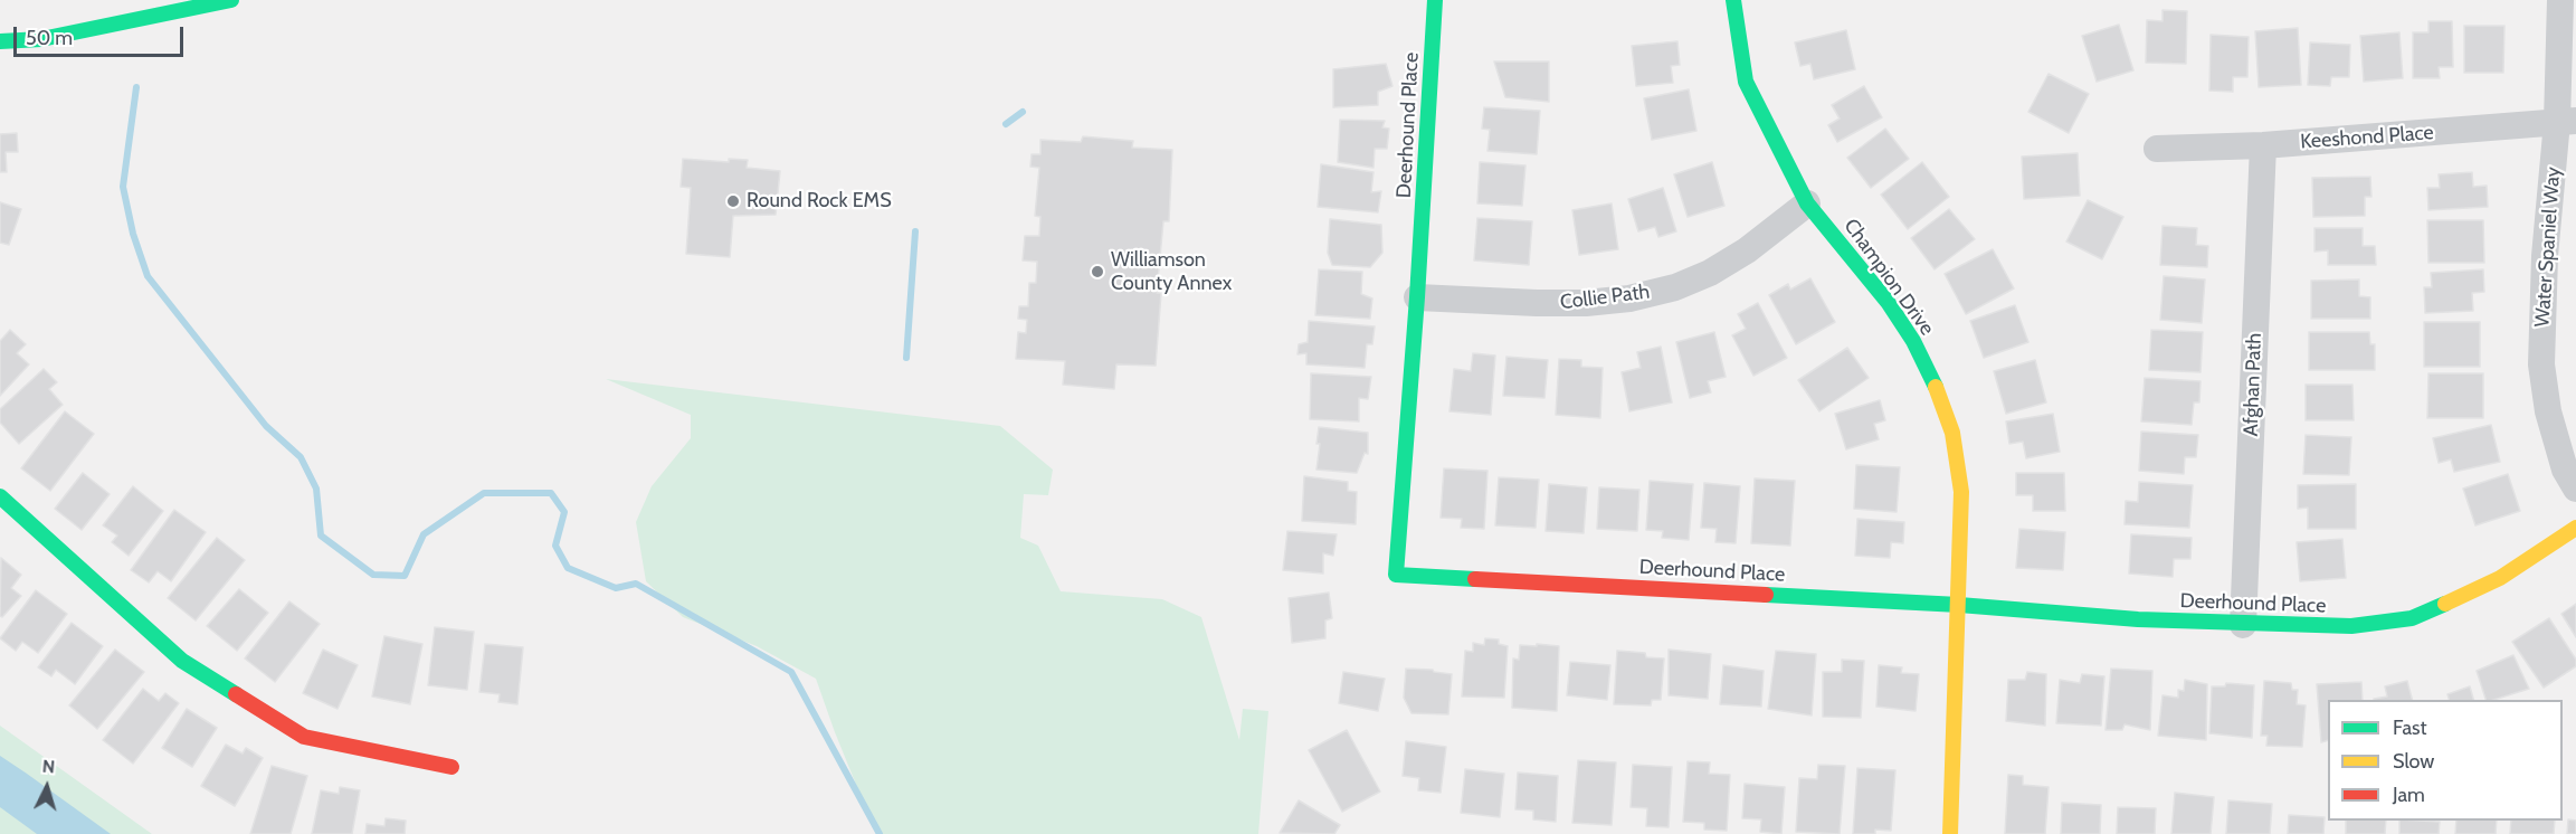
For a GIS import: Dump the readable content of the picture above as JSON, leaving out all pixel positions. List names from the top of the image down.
{
  "streets": {
    "street": [
      "Deerhound Place",
      "Keeshond Place",
      "Water Spaniel Way",
      "Champion Drive",
      "Collie Path",
      "Afghan Path"
    ]
  },
  "crossings": [
    ["Deerhound Place", "Champion Drive"],
    ["Deerhound Place", "Collie Path"],
    ["Deerhound Place", "Afghan Path"],
    ["Keeshond Place", "Water Spaniel Way"],
    ["Keeshond Place", "Afghan Path"],
    ["Champion Drive", "Collie Path"]
  ],
  "places": ["Round Rock EMS", "Williamson County Annex"],
  "legend": ["Fast", "Slow", "Jam"],
  "scale_bar": "50 m",
  "north": "top"
}
